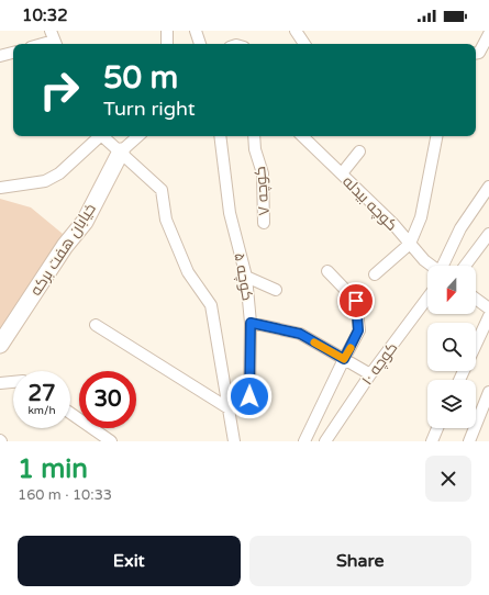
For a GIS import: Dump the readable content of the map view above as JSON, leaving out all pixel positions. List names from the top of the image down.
{
  "streets": {
    "street": [
      "کوچه ۷",
      "کوچه بیدله",
      "خیابان هفت برکه",
      "کوچه ۵",
      "کوچه ۱۰"
    ]
  },
  "north": "bottom",
  "page": {
    "status": "10:32",
    "turn": ["50 m", "Turn right"],
    "speed": "27 km/h",
    "limit": "30",
    "heading": ["1 min", "160 m · 10:33"],
    "buttons": ["Exit", "Share"]
  }
}
